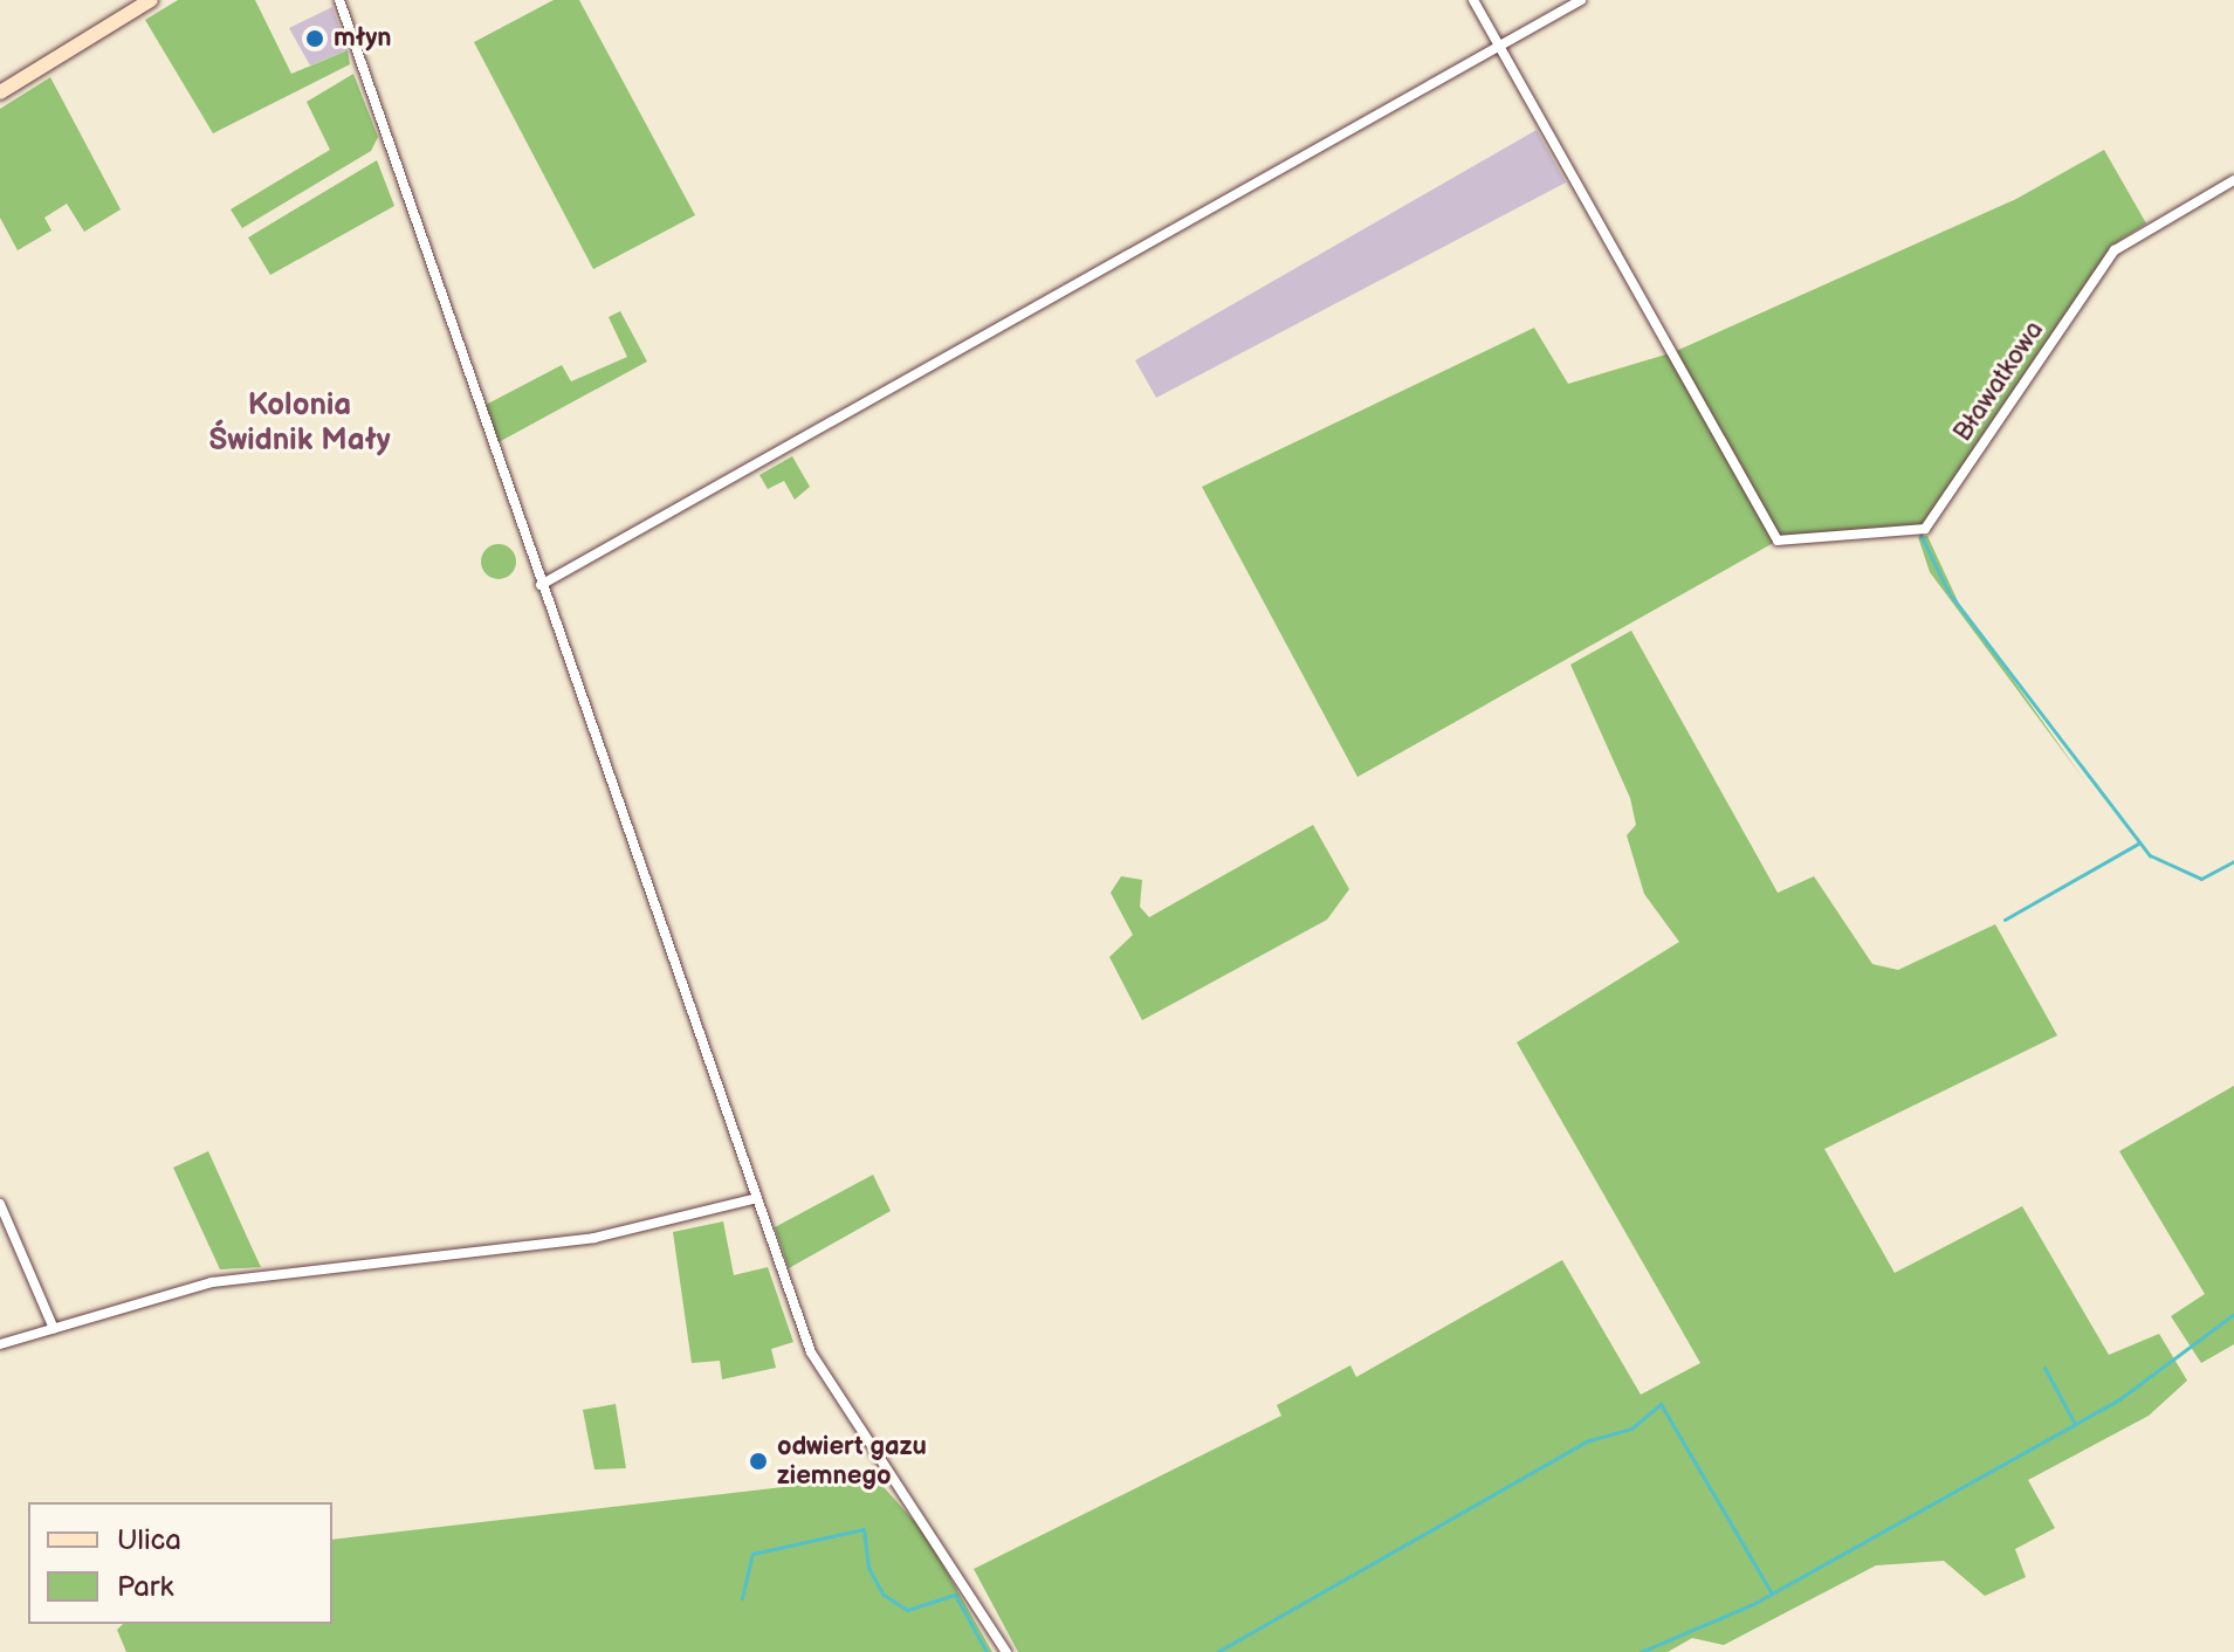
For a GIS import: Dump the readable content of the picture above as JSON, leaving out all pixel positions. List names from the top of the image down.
{
  "streets": {
    "street": ["Bławatkowa"]
  },
  "districts": ["Kolonia Świdnik Mały"],
  "places": ["młyn", "odwiert gazu ziemnego"],
  "legend": ["Ulica", "Park"]
}
